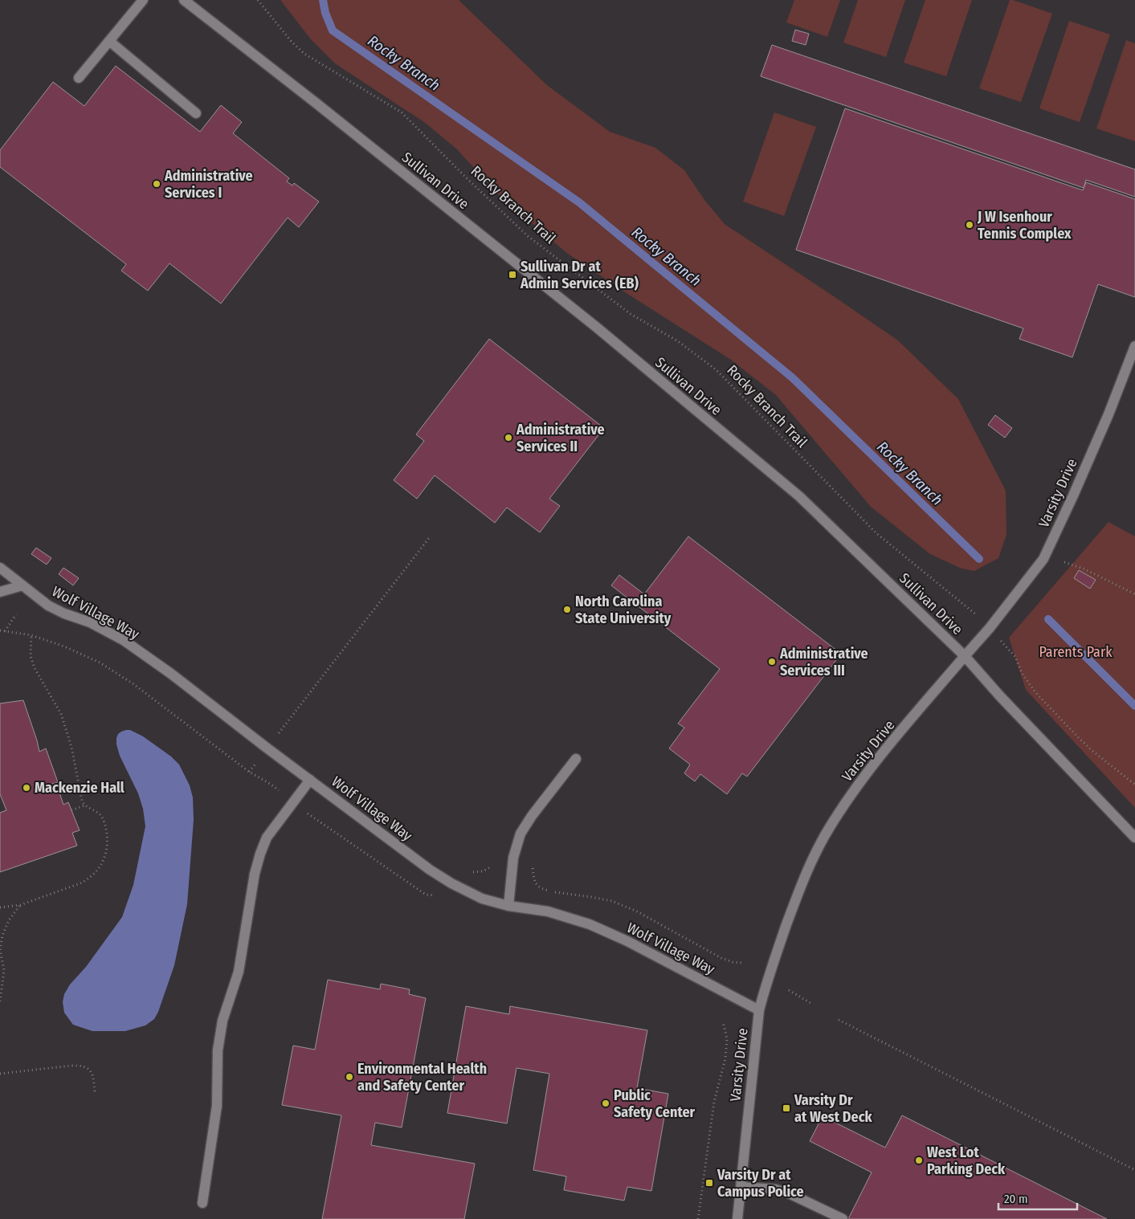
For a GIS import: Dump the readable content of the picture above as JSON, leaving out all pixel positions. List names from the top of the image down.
{
  "streets": {
    "street": ["Sullivan Drive", "Varsity Drive", "Wolf Village Way"],
    "path": ["Rocky Branch Trail"]
  },
  "crossings": [
    ["Sullivan Drive", "Varsity Drive"],
    ["Varsity Drive", "Wolf Village Way"]
  ],
  "water": ["Rocky Branch"],
  "parks": ["Parents Park"],
  "places": {
    "other": [
      "Administrative Services I",
      "J W Isenhour Tennis Complex",
      "Administrative Services II",
      "North Carolina State University",
      "Administrative Services III",
      "Mackenzie Hall",
      "Environmental Health and Safety Center",
      "Public Safety Center",
      "West Lot Parking Deck"
    ],
    "transit": ["Sullivan Dr at Admin Services (EB)", "Varsity Dr at West Deck", "Varsity Dr at Campus Police"]
  },
  "scale_bar": "20 m"
}
